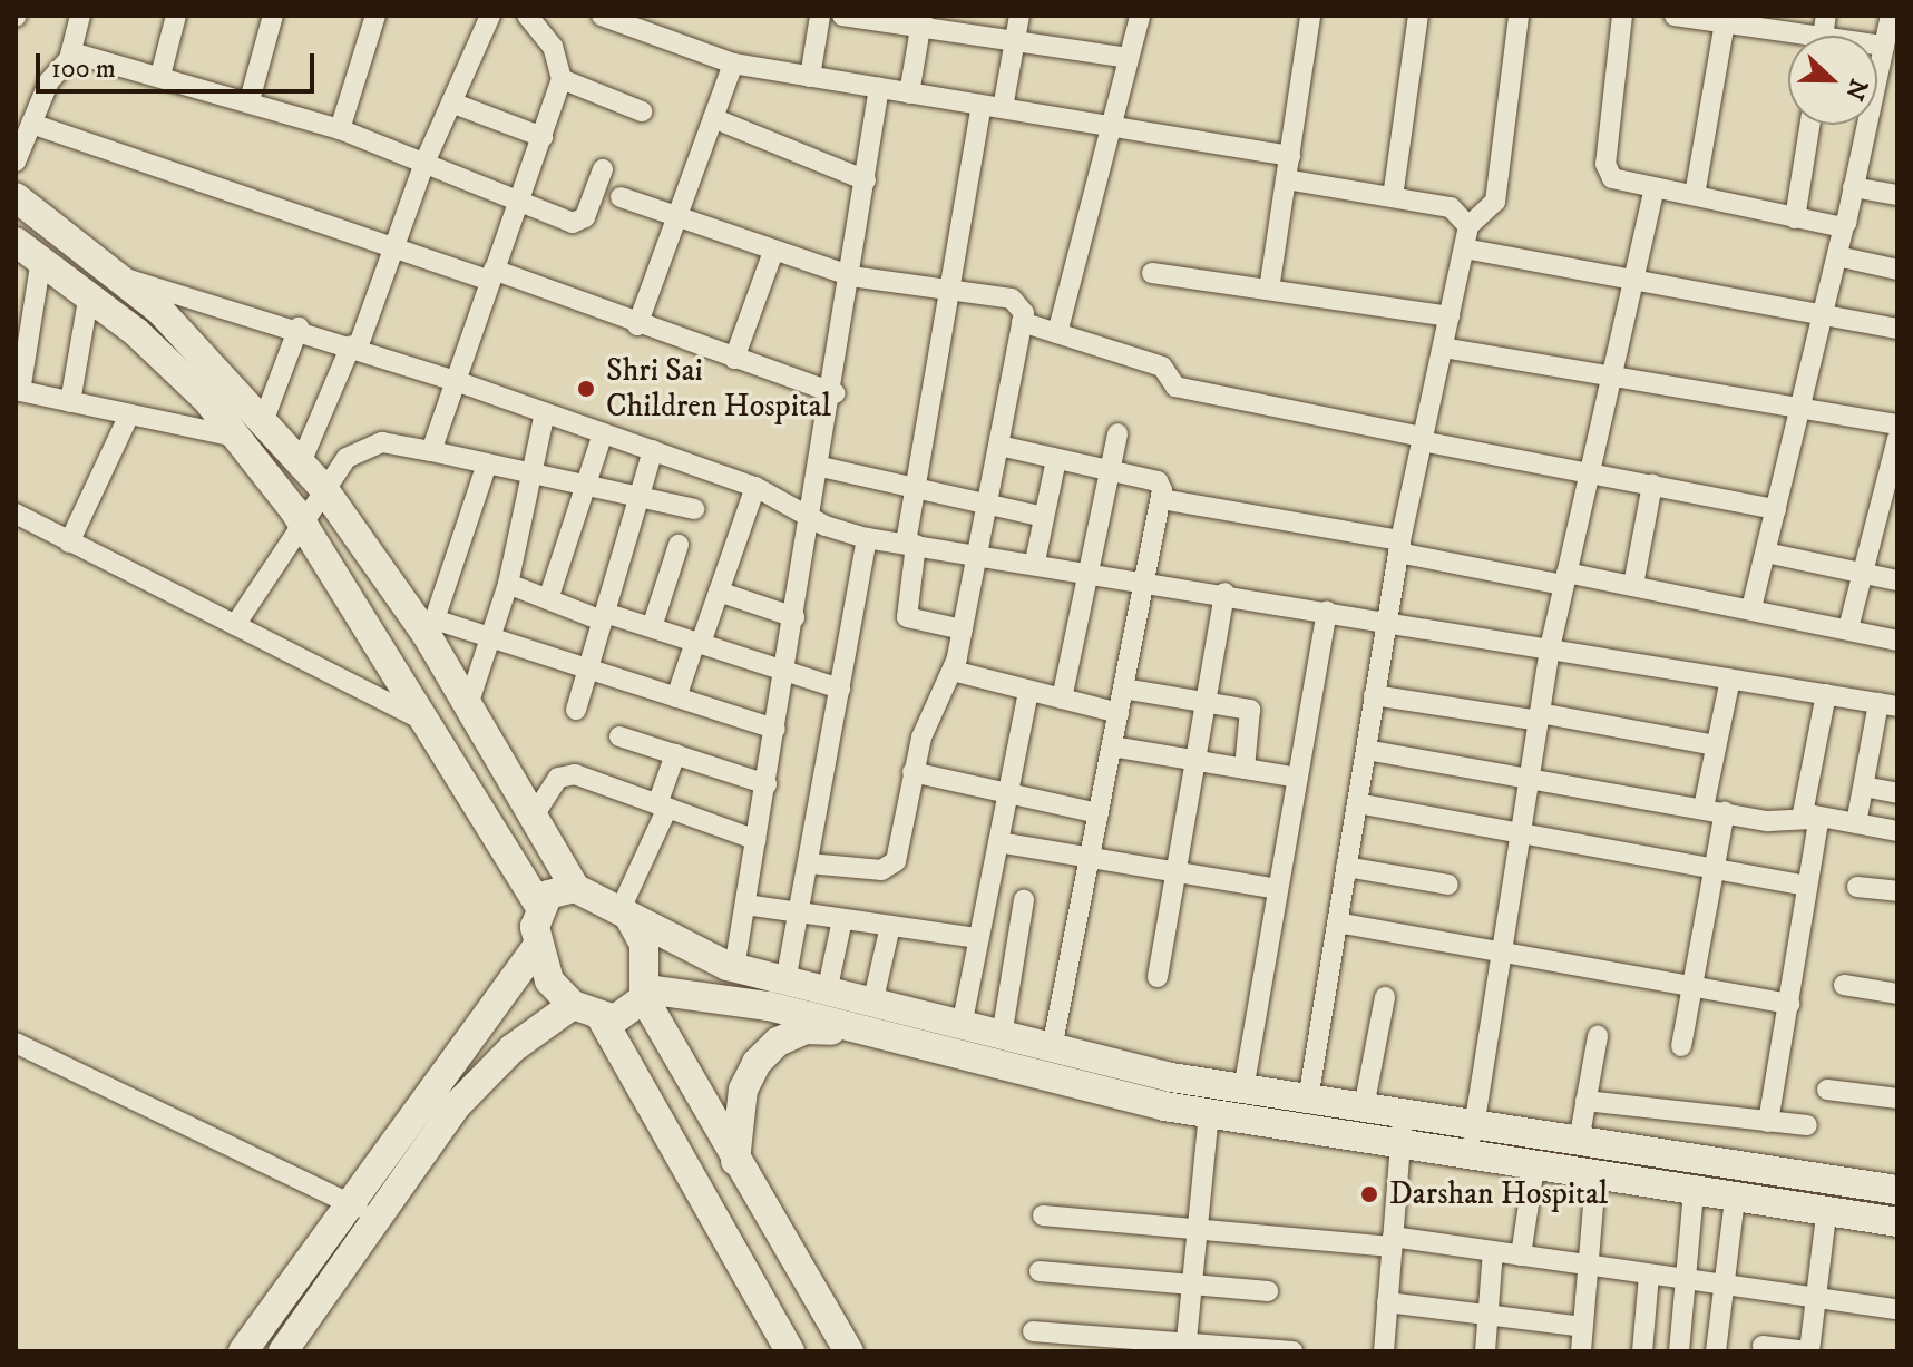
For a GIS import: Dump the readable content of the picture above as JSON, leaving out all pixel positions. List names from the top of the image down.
{
  "places": ["Shri Sai Children Hospital", "Darshan Hospital"],
  "scale_bar": "100 m",
  "north": "right"
}
